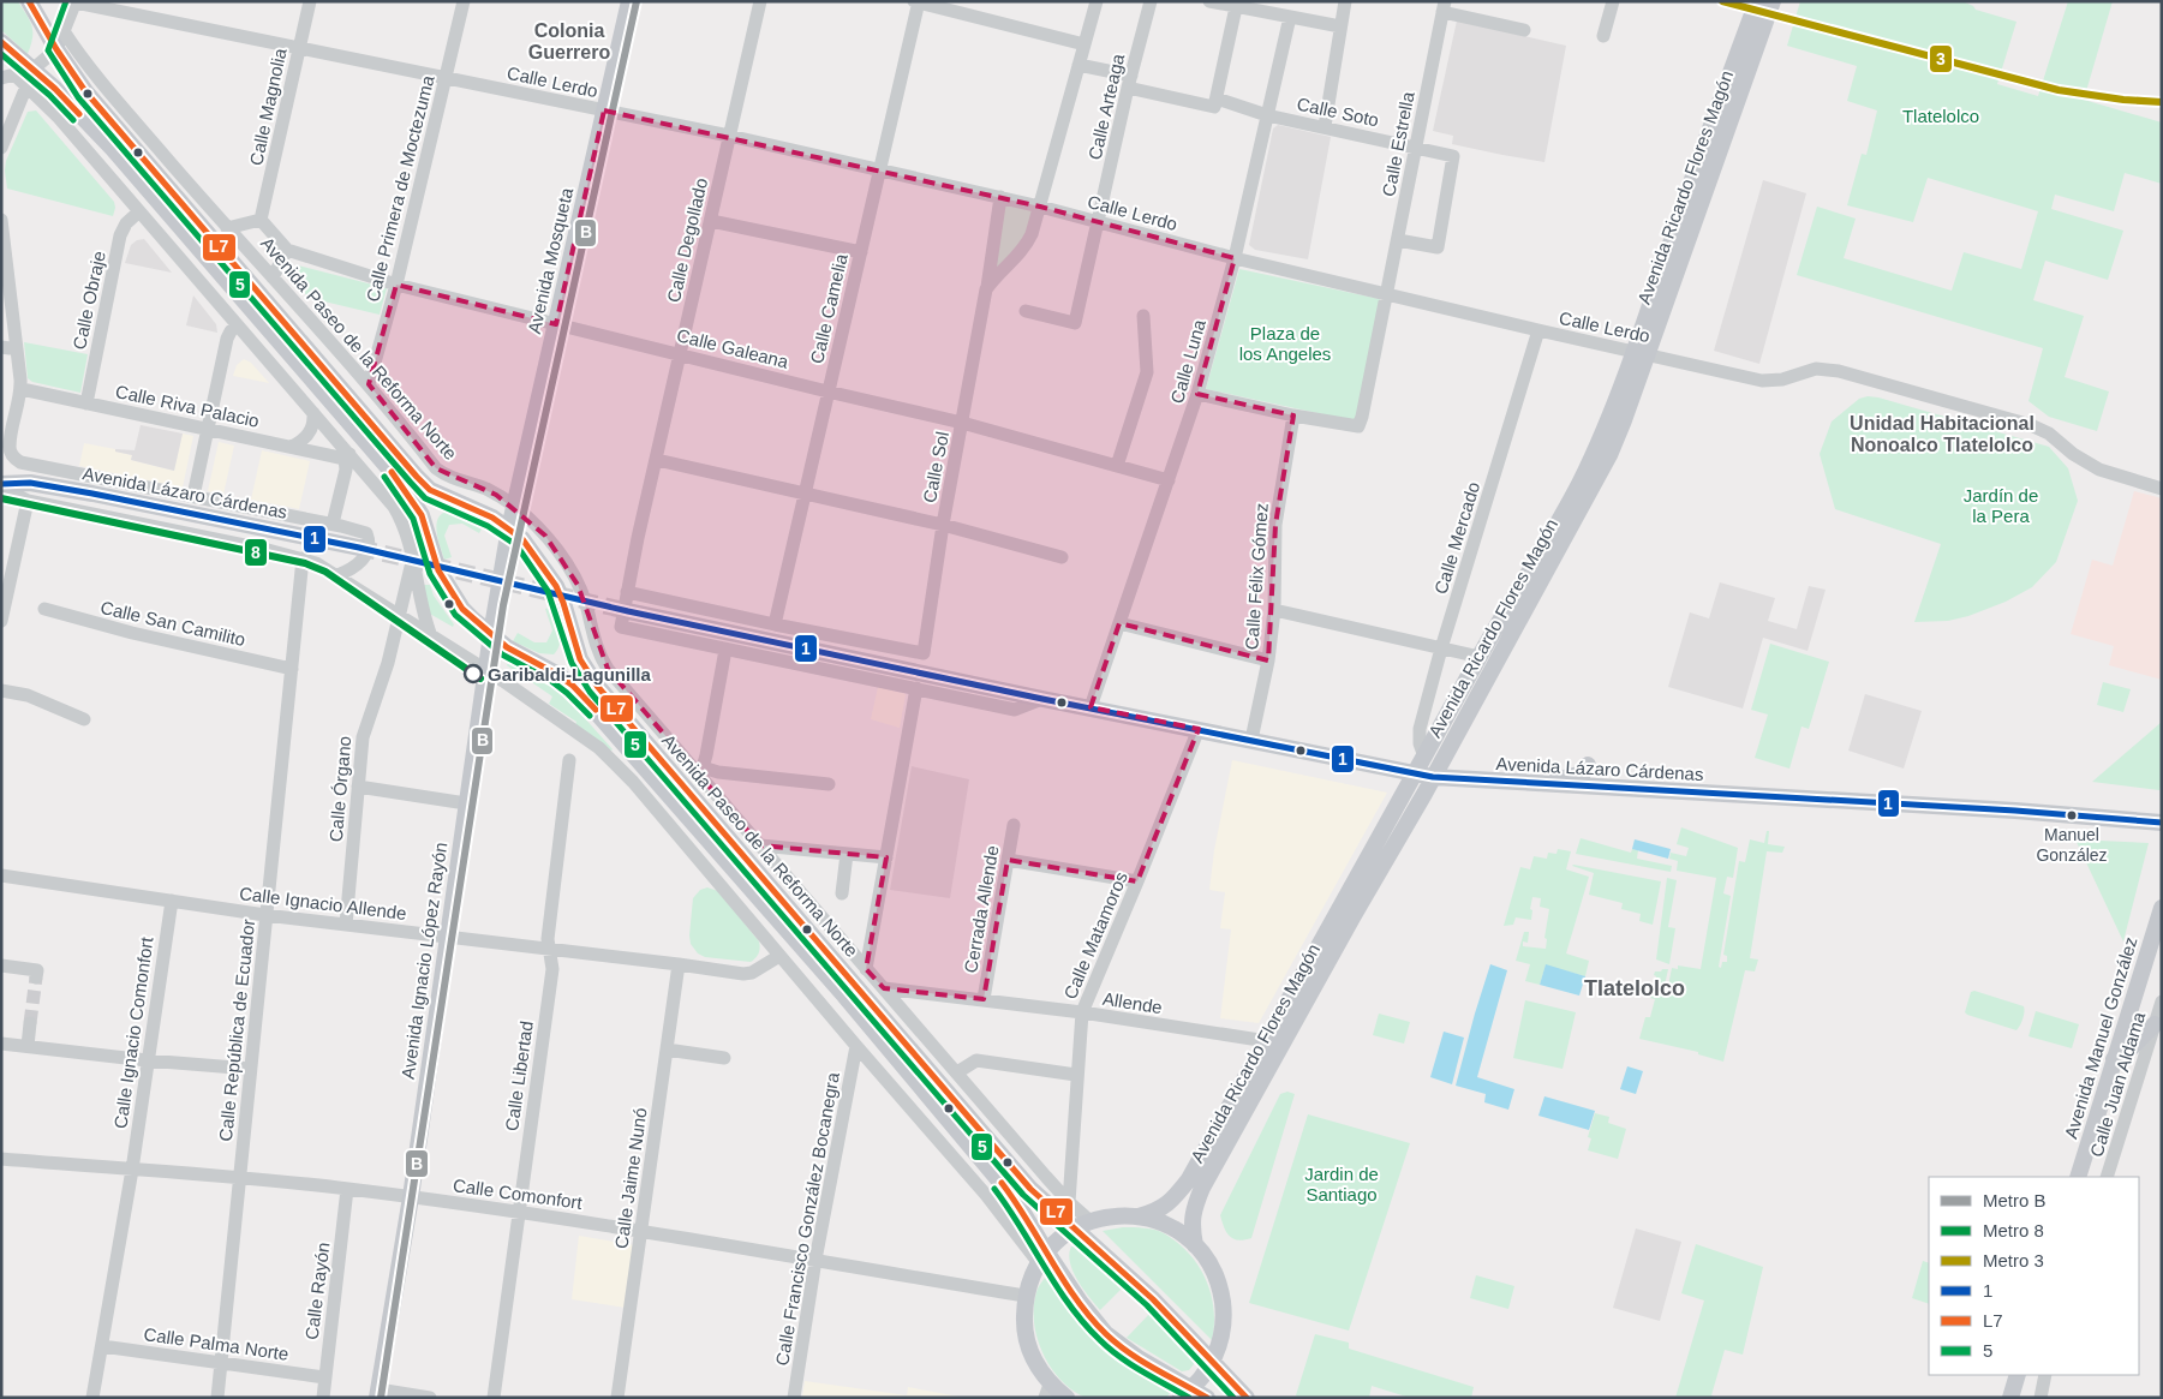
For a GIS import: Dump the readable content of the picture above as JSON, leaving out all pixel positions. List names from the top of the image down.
{
  "streets": {
    "main road": [
      "Avenida Ricardo Flores Magón",
      "Avenida Mosqueta",
      "Avenida Paseo de la Reforma Norte",
      "Avenida Lázaro Cárdenas",
      "Avenida Ignacio López Rayón",
      "Avenida Manuel González"
    ],
    "street": [
      "Calle Lerdo",
      "Calle Magnolia",
      "Calle Arteaga",
      "Calle Soto",
      "Calle Estrella",
      "Calle Primera de Moctezuma",
      "Calle Degollado",
      "Calle Obraje",
      "Calle Camelia",
      "Calle Galeana",
      "Calle Luna",
      "Calle Riva Palacio",
      "Calle Sol",
      "Calle Mercado",
      "Calle Félix Gómez",
      "Calle San Camilito",
      "Calle Órgano",
      "Calle Ignacio Allende",
      "Cerrada Allende",
      "Calle Matamoros",
      "Allende",
      "Calle República de Ecuador",
      "Calle Ignacio Comonfort",
      "Calle Libertad",
      "Calle Juan Aldama",
      "Calle Jaime Nunó",
      "Calle Comonfort",
      "Calle Francisco González Bocanegra",
      "Calle Rayón",
      "Calle Palma Norte"
    ]
  },
  "crossings": [
    ["Calle Lerdo", "Calle Magnolia"],
    ["Calle Lerdo", "Calle Arteaga"],
    ["Calle Lerdo", "Calle Estrella"],
    ["Calle Lerdo", "Avenida Ricardo Flores Magón"],
    ["Calle Lerdo", "Calle Primera de Moctezuma"],
    ["Calle Lerdo", "Calle Degollado"],
    ["Calle Lerdo", "Avenida Mosqueta"],
    ["Calle Lerdo", "Calle Camelia"],
    ["Calle Lerdo", "Calle Luna"],
    ["Calle Lerdo", "Calle Sol"],
    ["Calle Lerdo", "Calle Mercado"],
    ["Calle Arteaga", "Calle Soto"],
    ["Calle Soto", "Calle Estrella"],
    ["Calle Soto", "Calle Luna"],
    ["Calle Estrella", "Calle Félix Gómez"],
    ["Avenida Ricardo Flores Magón", "Avenida Lázaro Cárdenas"],
    ["Avenida Ricardo Flores Magón", "Calle Mercado"],
    ["Avenida Ricardo Flores Magón", "Allende"],
    ["Calle Primera de Moctezuma", "Avenida Paseo de la Reforma Norte"],
    ["Calle Primera de Moctezuma", "Calle Galeana"],
    ["Calle Degollado", "Calle Galeana"],
    ["Calle Degollado", "Avenida Lázaro Cárdenas"],
    ["Avenida Mosqueta", "Avenida Paseo de la Reforma Norte"],
    ["Avenida Mosqueta", "Calle Galeana"],
    ["Avenida Mosqueta", "Avenida Ignacio López Rayón"],
    ["Calle Obraje", "Avenida Paseo de la Reforma Norte"],
    ["Calle Obraje", "Calle Riva Palacio"],
    ["Calle Camelia", "Calle Galeana"],
    ["Calle Camelia", "Calle Sol"],
    ["Avenida Paseo de la Reforma Norte", "Calle Riva Palacio"],
    ["Avenida Paseo de la Reforma Norte", "Calle Órgano"],
    ["Avenida Paseo de la Reforma Norte", "Calle Ignacio Allende"],
    ["Avenida Paseo de la Reforma Norte", "Calle Matamoros"],
    ["Avenida Paseo de la Reforma Norte", "Avenida Ignacio López Rayón"],
    ["Avenida Paseo de la Reforma Norte", "Allende"],
    ["Avenida Paseo de la Reforma Norte", "Calle Francisco González Bocanegra"],
    ["Calle Galeana", "Calle Luna"],
    ["Calle Galeana", "Calle Sol"],
    ["Calle Luna", "Avenida Lázaro Cárdenas"],
    ["Avenida Lázaro Cárdenas", "Calle Félix Gómez"],
    ["Avenida Lázaro Cárdenas", "Calle Matamoros"],
    ["Calle San Camilito", "Calle República de Ecuador"],
    ["Calle Órgano", "Calle Ignacio Allende"],
    ["Calle Ignacio Allende", "Avenida Ignacio López Rayón"],
    ["Calle Ignacio Allende", "Calle República de Ecuador"],
    ["Calle Ignacio Allende", "Calle Ignacio Comonfort"],
    ["Calle Ignacio Allende", "Calle Libertad"],
    ["Calle Ignacio Allende", "Calle Jaime Nunó"],
    ["Cerrada Allende", "Allende"],
    ["Calle Matamoros", "Allende"],
    ["Avenida Ignacio López Rayón", "Calle Comonfort"],
    ["Calle República de Ecuador", "Calle Comonfort"],
    ["Calle República de Ecuador", "Calle Palma Norte"],
    ["Calle Ignacio Comonfort", "Calle Comonfort"],
    ["Calle Ignacio Comonfort", "Calle Palma Norte"],
    ["Calle Libertad", "Calle Comonfort"],
    ["Calle Jaime Nunó", "Calle Comonfort"],
    ["Calle Comonfort", "Calle Francisco González Bocanegra"],
    ["Calle Comonfort", "Calle Rayón"],
    ["Calle Rayón", "Calle Palma Norte"]
  ],
  "districts": ["Colonia Guerrero", "Unidad Habitacional Nonoalco Tlatelolco", "Tlatelolco"],
  "parks": [
    "Tlatelolco",
    "Plaza de los Angeles",
    "Jardín de la Pera",
    "Jardin de Santiago"
  ],
  "places": ["Garibaldi-Lagunilla", "Manuel González"],
  "lines": [
    "metro line B",
    "metro line 3",
    "transit line L7",
    "transit line 5",
    "transit line 1",
    "metro line 8"
  ],
  "legend": [
    "Metro B",
    "Metro 8",
    "Metro 3",
    "1",
    "L7",
    "5"
  ]
}
